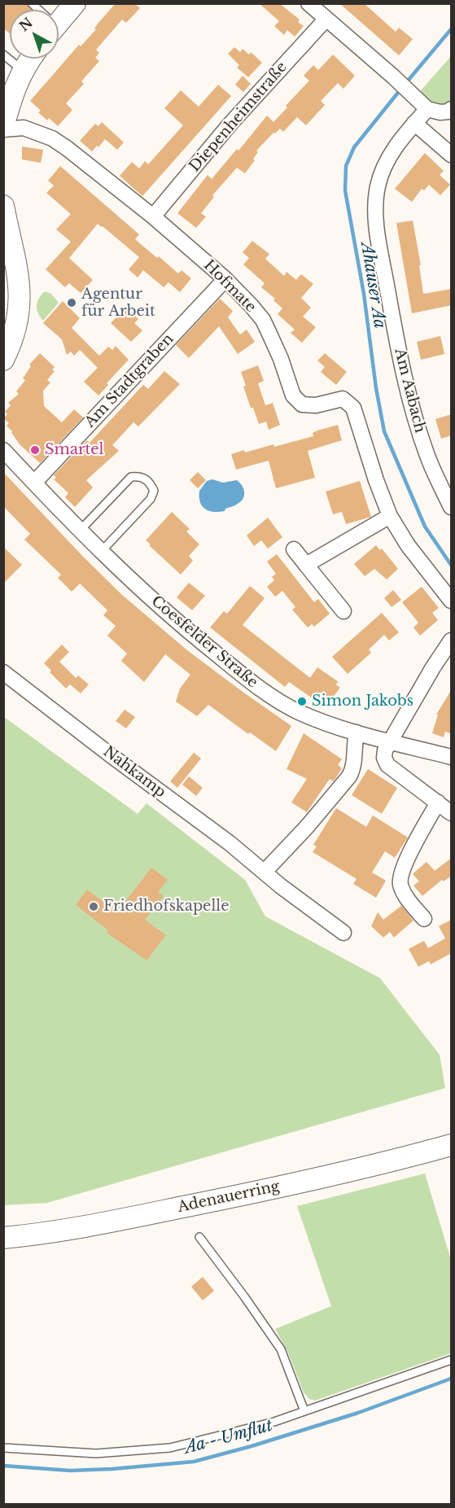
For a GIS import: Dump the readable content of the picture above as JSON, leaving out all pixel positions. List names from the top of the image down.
{
  "streets": {
    "main road": ["Adenauerring"],
    "street": [
      "Diepenheimstraße",
      "Hofmate",
      "Am Stadtgraben",
      "Am Aabach",
      "Coesfelder Straße",
      "Nahkamp"
    ]
  },
  "crossings": [
    ["Diepenheimstraße", "Hofmate"],
    ["Hofmate", "Am Stadtgraben"],
    ["Am Stadtgraben", "Coesfelder Straße"]
  ],
  "water": ["Ahauser Aa", "Aa - Umflut"],
  "places": [
    "Agentur für Arbeit",
    "Smartel",
    "Simon Jakobs",
    "Friedhofskapelle"
  ],
  "north": "top left"
}
